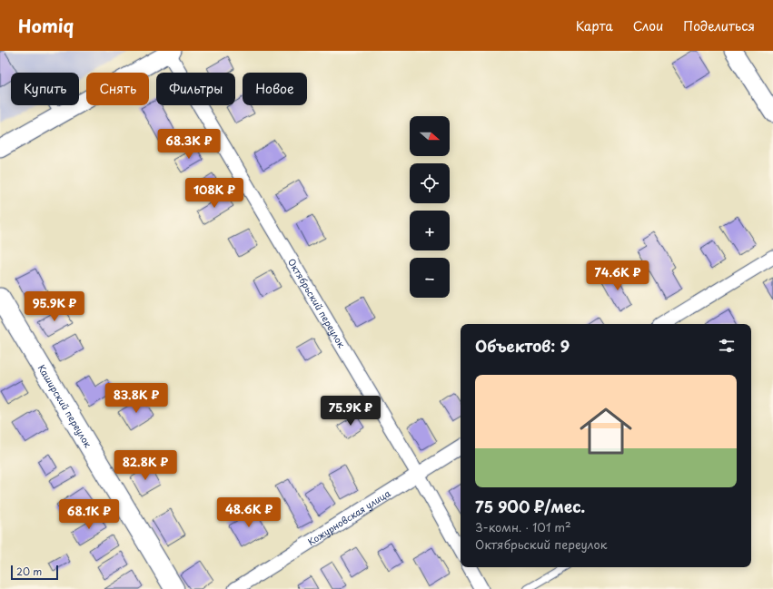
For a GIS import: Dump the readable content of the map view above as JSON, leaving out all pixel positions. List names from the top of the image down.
{
  "streets": {
    "main road": ["Каширский переулок"],
    "street": ["Октябрьский переулок", "Кожурновская улица"]
  },
  "crossings": [
    ["Октябрьский переулок", "Кожурновская улица"]
  ],
  "scale_bar": "20 m",
  "north": "right",
  "page": {
    "header": "Homiq",
    "nav": ["Карта", "Слои", "Поделиться"],
    "chip": [
      "Купить",
      "Снять",
      "Фильтры",
      "Новое"
    ],
    "map_buttons": ["+", "−"],
    "price": [
      "68.3K ₽",
      "108K ₽",
      "74.6K ₽",
      "95.9K ₽",
      "83.8K ₽",
      "75.9K ₽",
      "82.8K ₽",
      "48.6K ₽",
      "68.1K ₽"
    ],
    "heading": "Объектов: 9",
    "list": [
      {
        "name": "75 900 ₽/мес.",
        "note": "3-комн. · 101 m² · Октябрьский переулок"
      }
    ],
    "scale": "20 m"
  }
}
